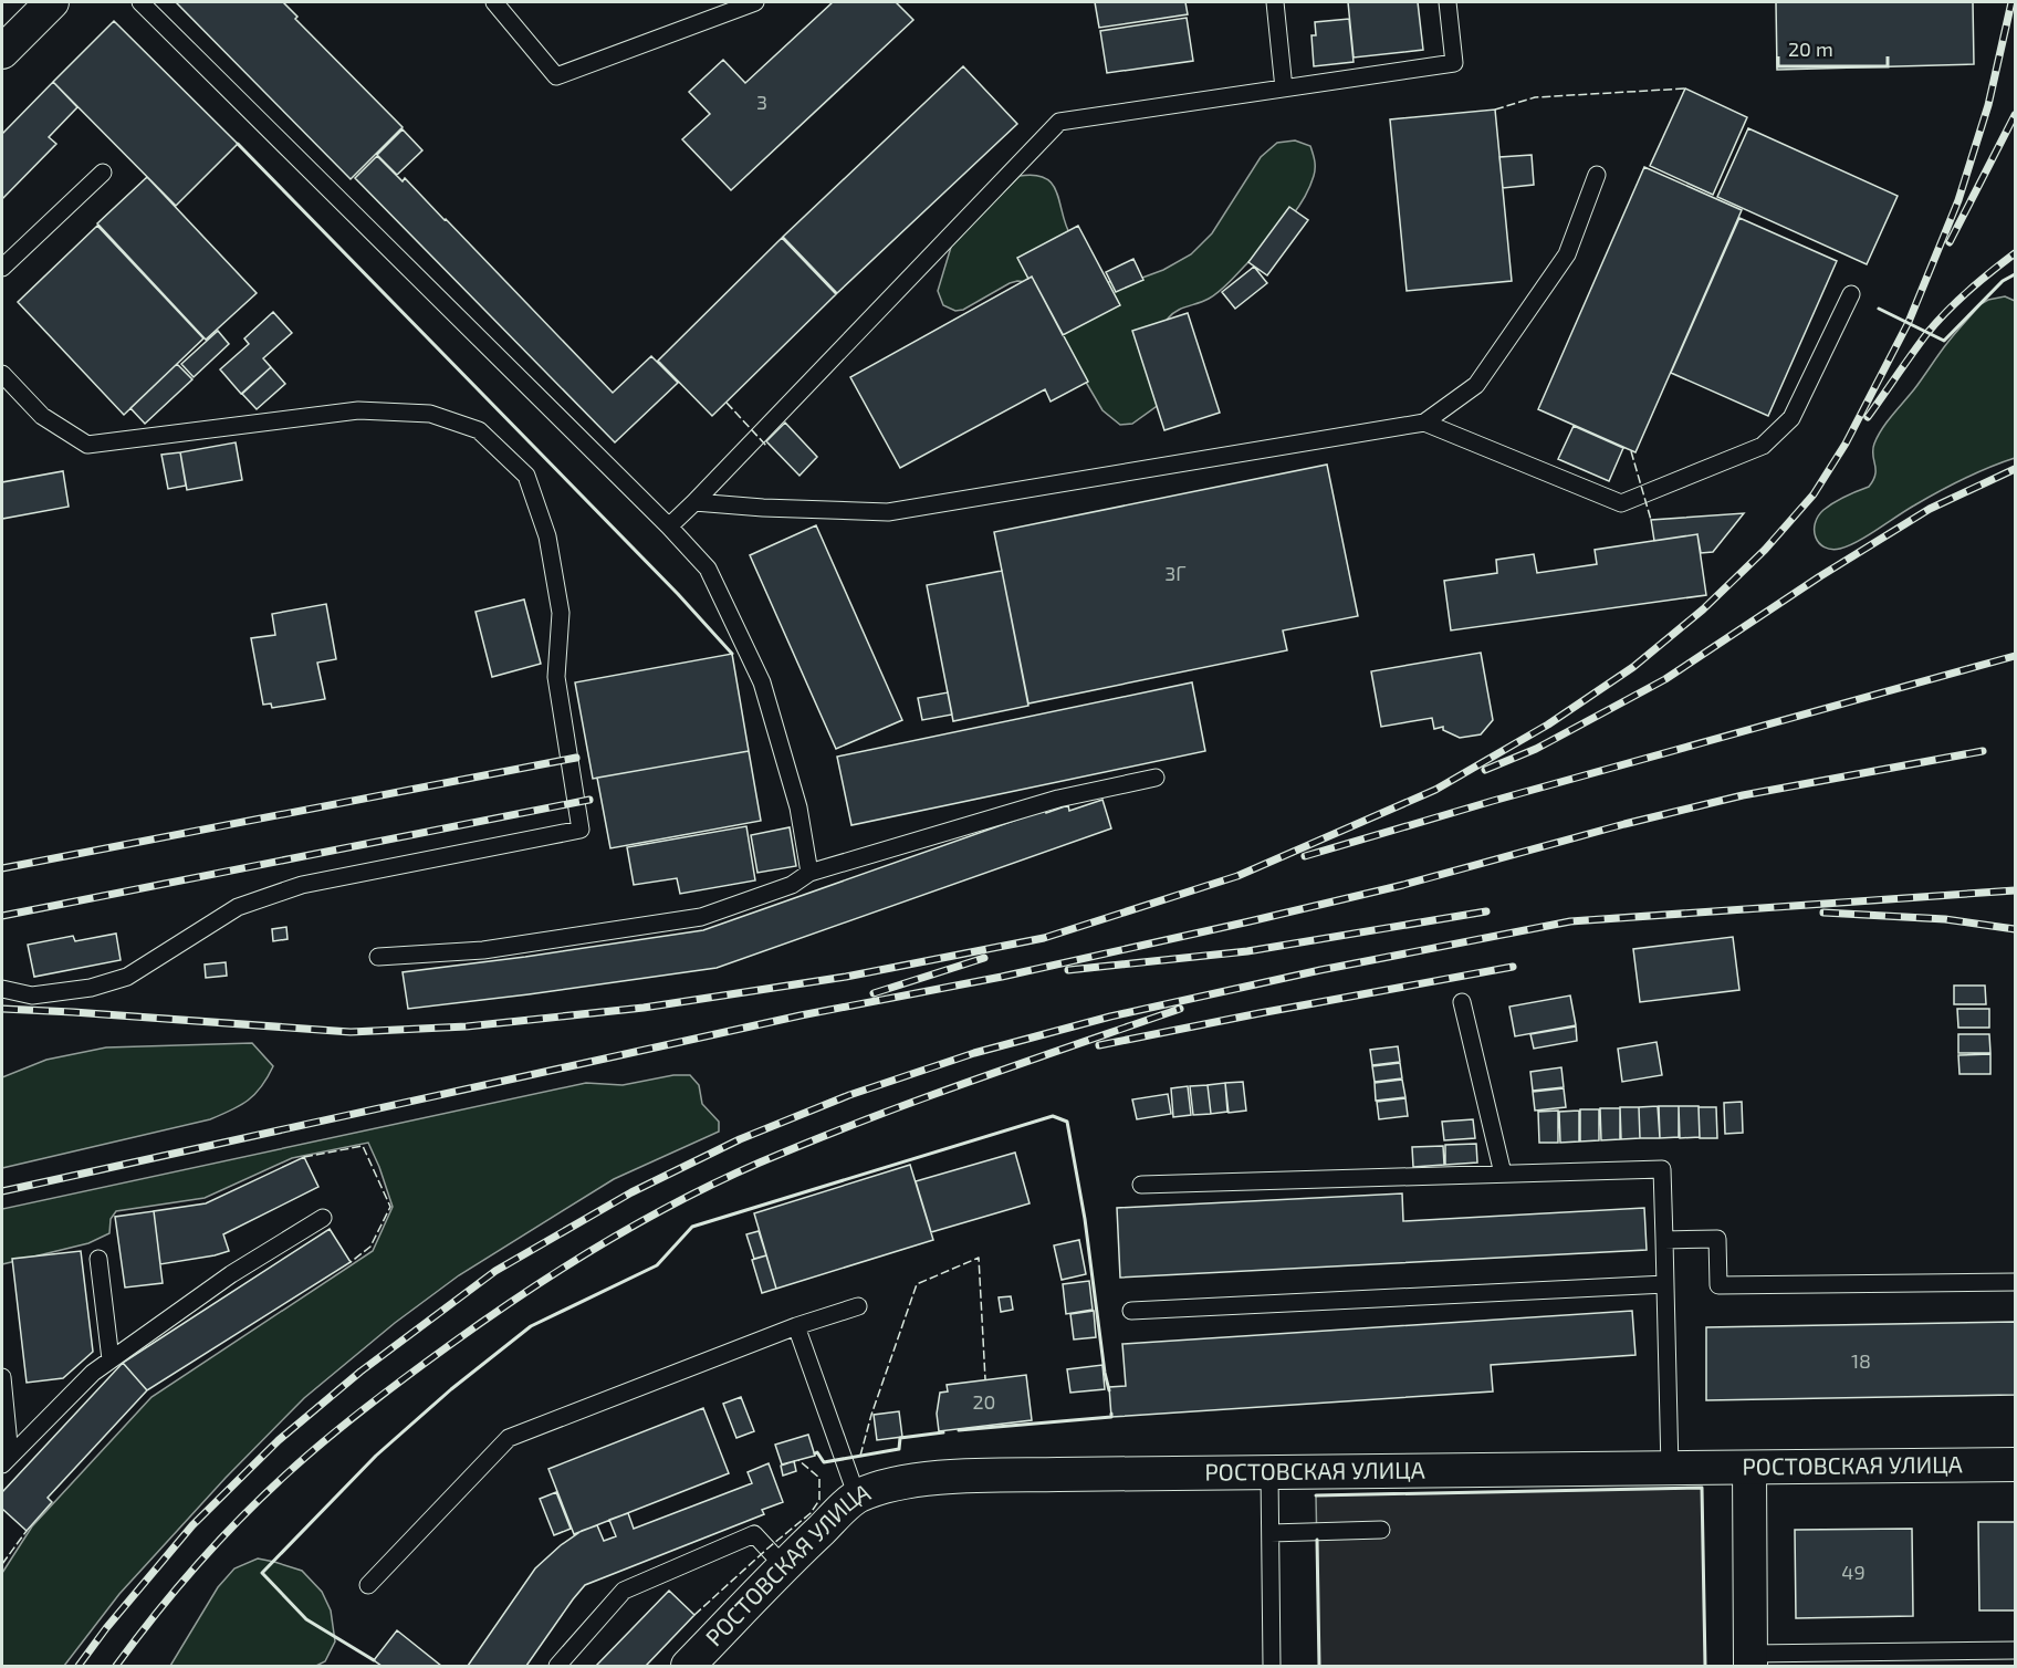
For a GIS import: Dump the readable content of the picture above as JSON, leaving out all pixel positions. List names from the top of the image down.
{
  "streets": {
    "street": ["РОСТОВСКАЯ УЛИЦА"]
  },
  "house_numbers": [
    "3",
    "3Г",
    "18",
    "20",
    "49"
  ],
  "scale_bar": "20 m"
}
